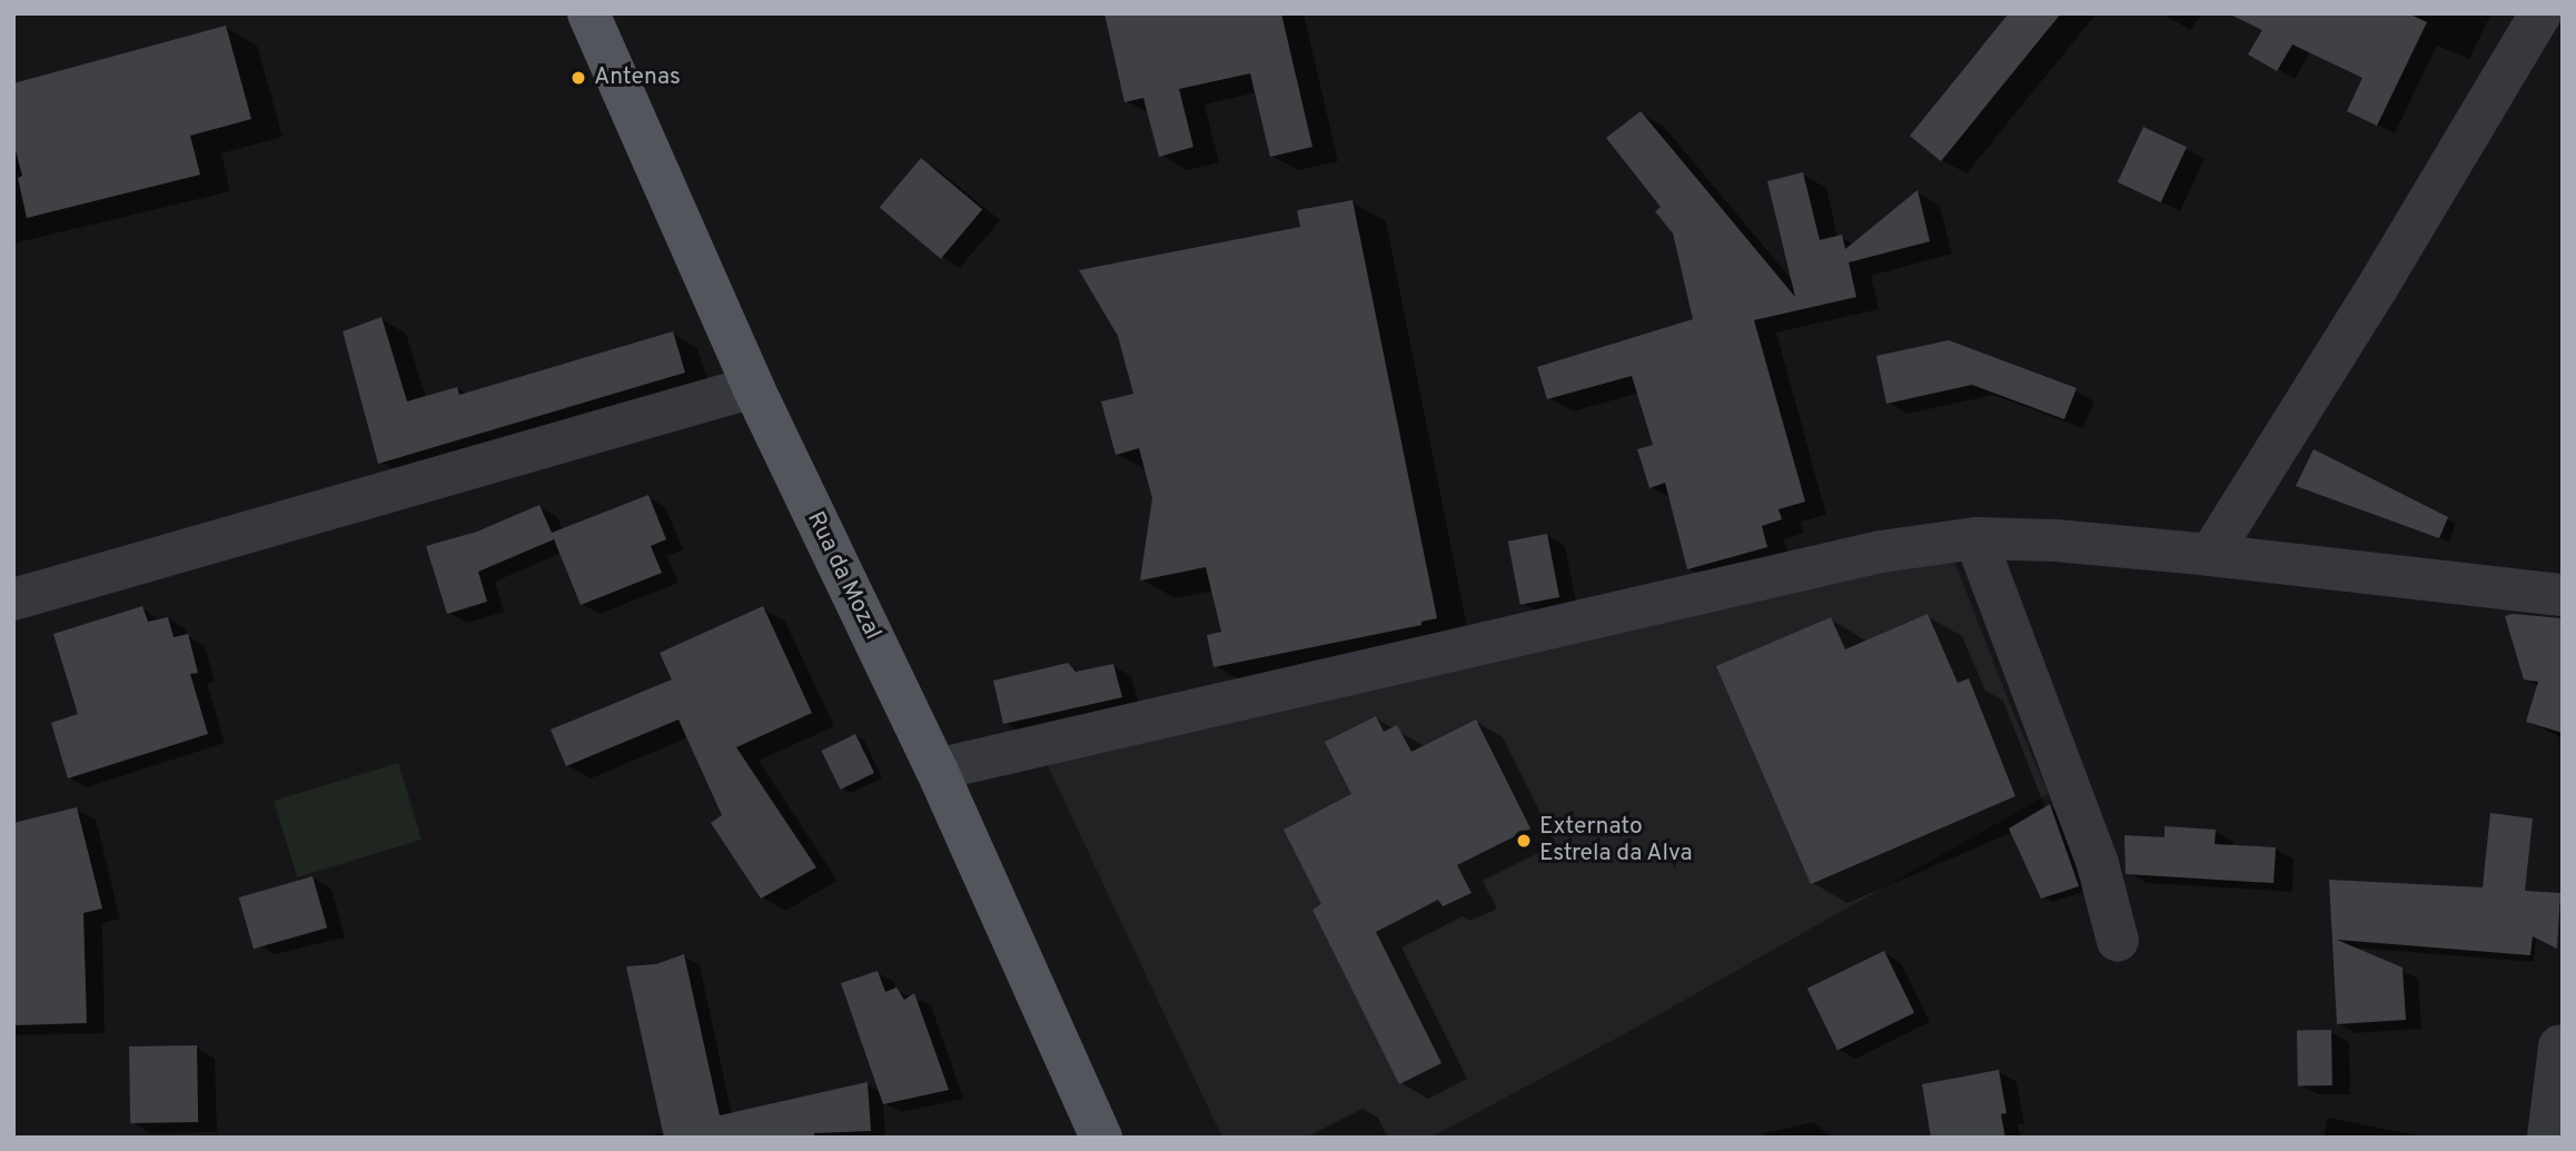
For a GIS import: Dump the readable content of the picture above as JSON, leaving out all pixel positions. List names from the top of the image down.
{
  "streets": {
    "main road": ["Rua da Mozal"]
  },
  "places": ["Antenas", "Externato Estrela da Alva"]
}
